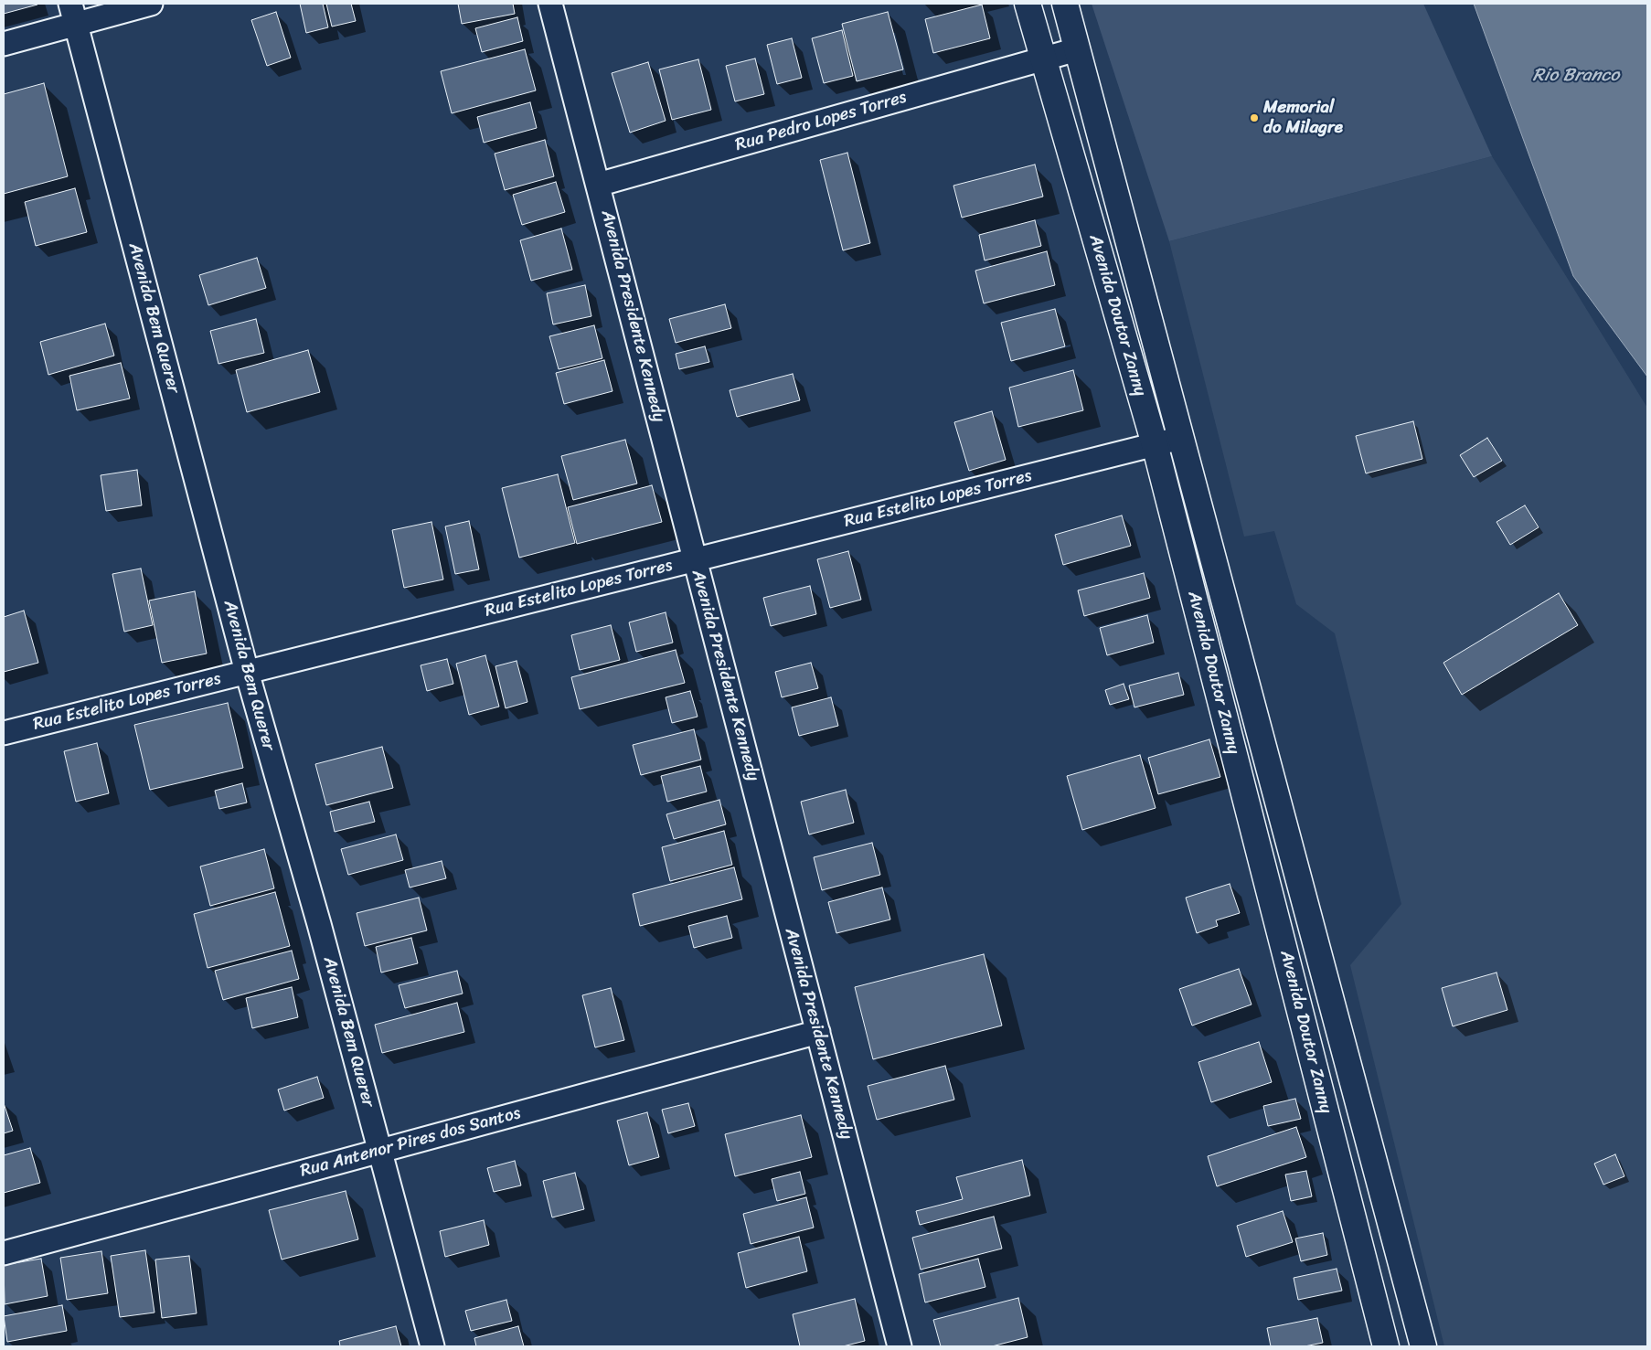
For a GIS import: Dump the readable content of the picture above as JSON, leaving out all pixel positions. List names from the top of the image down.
{
  "streets": {
    "street": [
      "Rua Pedro Lopes Torres",
      "Avenida Doutor Zanny",
      "Avenida Presidente Kennedy",
      "Avenida Bem Querer",
      "Rua Estelito Lopes Torres",
      "Rua Antenor Pires dos Santos"
    ]
  },
  "crossings": [
    ["Rua Pedro Lopes Torres", "Avenida Doutor Zanny"],
    ["Rua Pedro Lopes Torres", "Avenida Presidente Kennedy"],
    ["Avenida Doutor Zanny", "Rua Estelito Lopes Torres"],
    ["Avenida Presidente Kennedy", "Rua Estelito Lopes Torres"],
    ["Avenida Presidente Kennedy", "Rua Antenor Pires dos Santos"],
    ["Avenida Bem Querer", "Rua Estelito Lopes Torres"],
    ["Avenida Bem Querer", "Rua Antenor Pires dos Santos"]
  ],
  "water": ["Rio Branco"],
  "places": ["Memorial do Milagre"]
}
